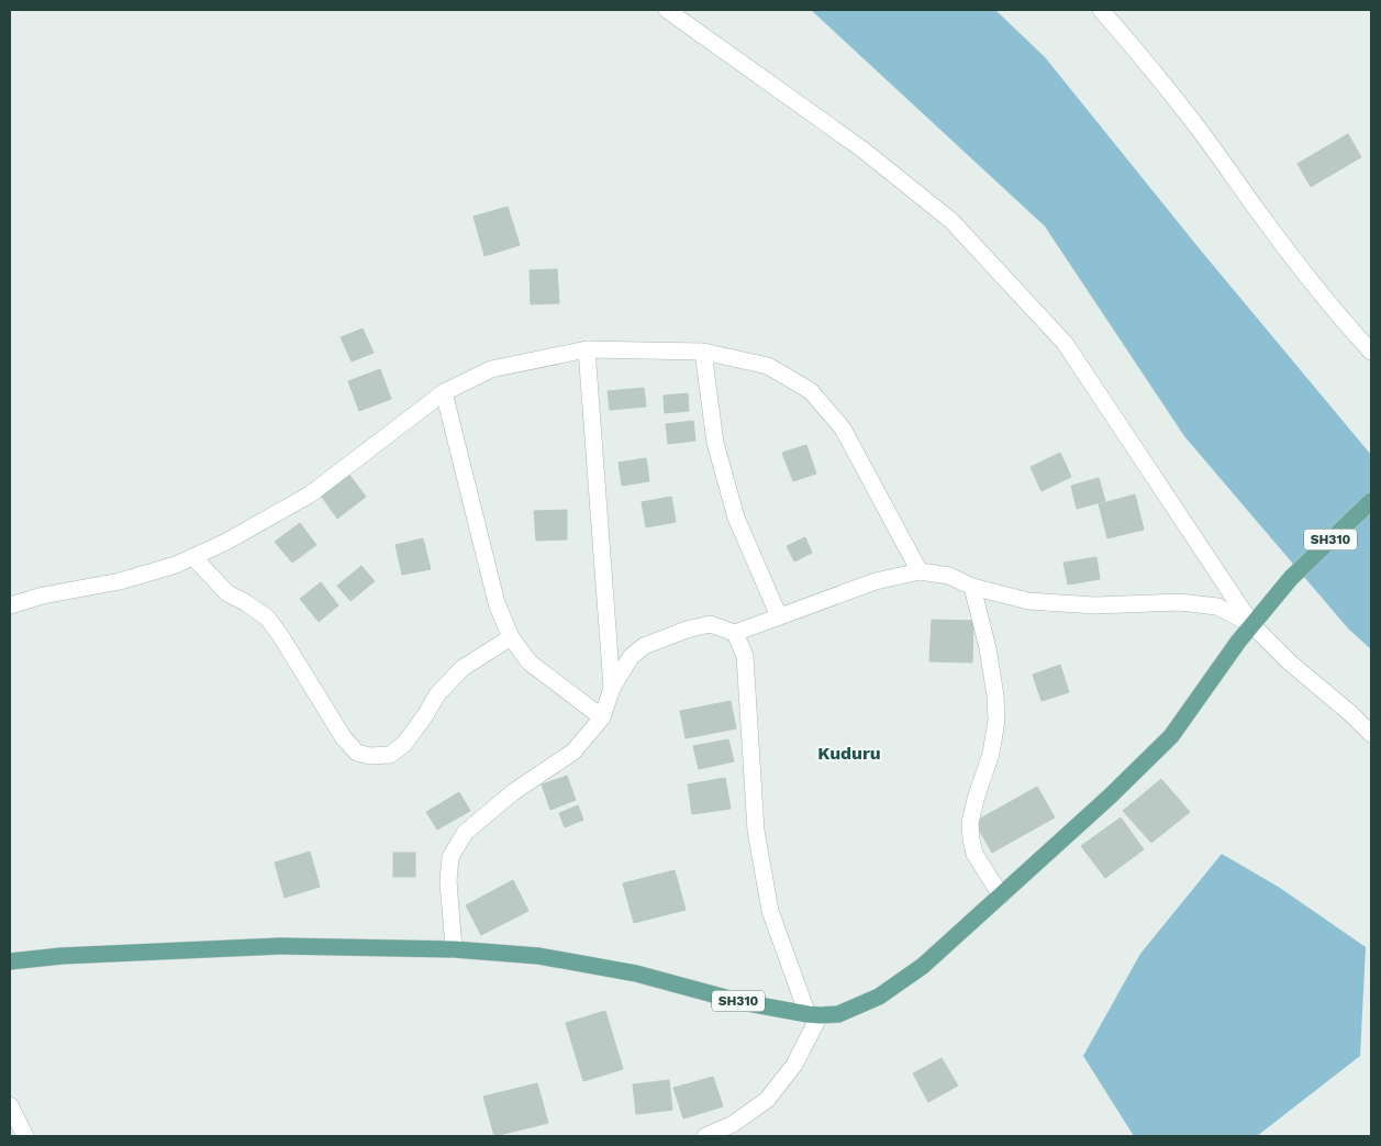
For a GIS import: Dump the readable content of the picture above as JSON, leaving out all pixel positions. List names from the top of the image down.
{
  "streets": {
    "main road": ["SH310"]
  },
  "districts": ["Kuduru"]
}
